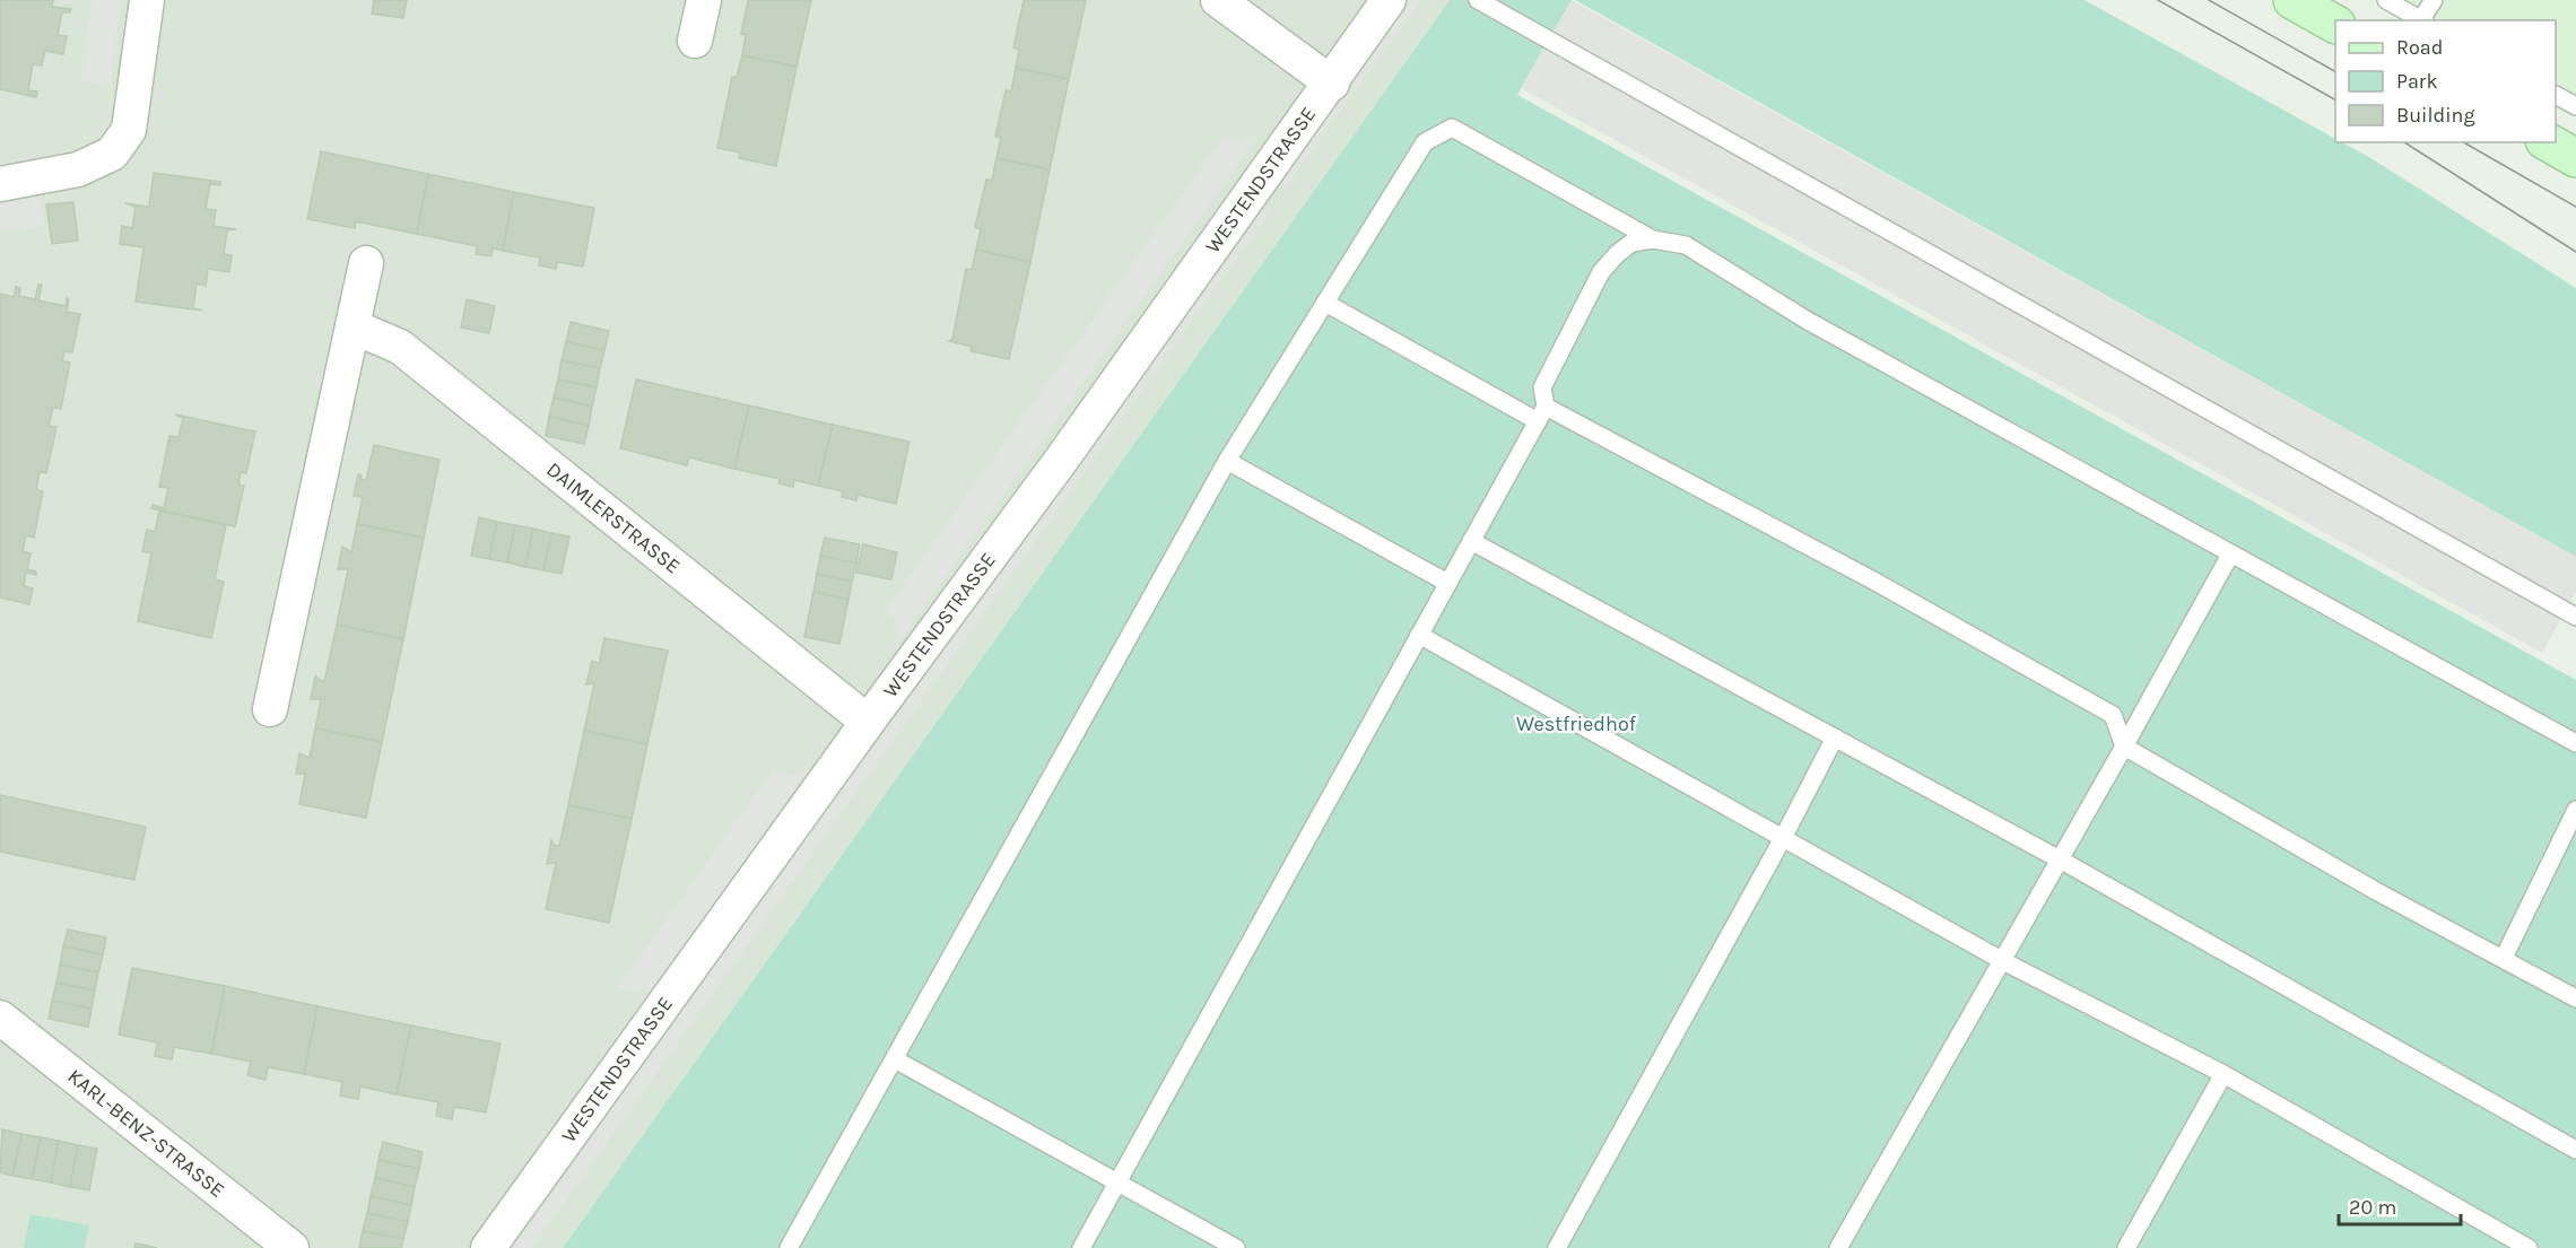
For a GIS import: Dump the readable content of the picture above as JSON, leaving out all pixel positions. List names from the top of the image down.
{
  "streets": {
    "street": ["WESTENDSTRASSE", "DAIMLERSTRASSE", "KARL-BENZ-STRASSE"]
  },
  "crossings": [
    ["WESTENDSTRASSE", "DAIMLERSTRASSE"]
  ],
  "parks": ["Westfriedhof"],
  "legend": ["Road", "Park", "Building"],
  "scale_bar": "20 m"
}
